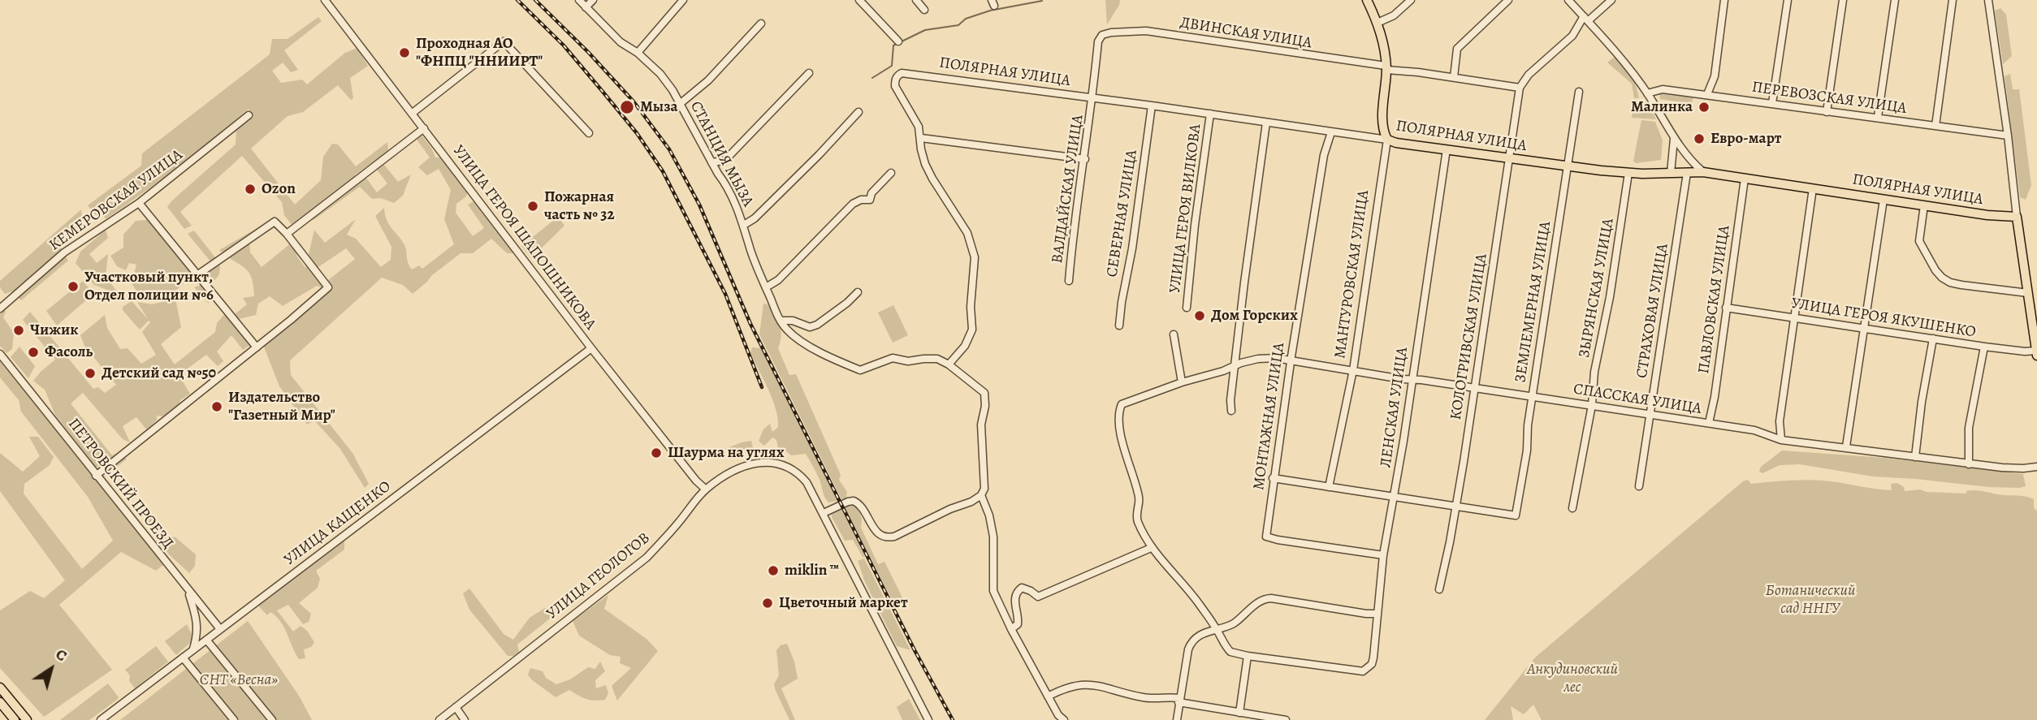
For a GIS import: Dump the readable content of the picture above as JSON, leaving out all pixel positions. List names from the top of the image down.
{
  "streets": {
    "main road": ["ПОЛЯРНАЯ УЛИЦА", "МАНТУРОВСКАЯ УЛИЦА"],
    "street": [
      "ДВИНСКАЯ УЛИЦА",
      "ПЕРЕВОЗСКАЯ УЛИЦА",
      "СТАНЦИЯ МЫЗА",
      "ВАЛДАЙСКАЯ УЛИЦА",
      "КЕМЕРОВСКАЯ УЛИЦА",
      "УЛИЦА ГЕРОЯ ВИЛКОВА",
      "СЕВЕРНАЯ УЛИЦА",
      "УЛИЦА ГЕРОЯ ШАПОШНИКОВА",
      "ЗЫРЯНСКАЯ УЛИЦА",
      "ПАВЛОВСКАЯ УЛИЦА",
      "ЗЕМЛЕМЕРНАЯ УЛИЦА",
      "СТРАХОВАЯ УЛИЦА",
      "УЛИЦА ГЕРОЯ ЯКУШЕНКО",
      "КОЛОГРИВСКАЯ УЛИЦА",
      "СПАССКАЯ УЛИЦА",
      "ЛЕНСКАЯ УЛИЦА",
      "МОНТАЖНАЯ УЛИЦА",
      "ПЕТРОВСКИЙ ПРОЕЗД",
      "УЛИЦА КАЩЕНКО",
      "УЛИЦА ГЕОЛОГОВ"
    ]
  },
  "crossings": [
    ["ДВИНСКАЯ УЛИЦА", "ВАЛДАЙСКАЯ УЛИЦА"],
    ["ДВИНСКАЯ УЛИЦА", "МАНТУРОВСКАЯ УЛИЦА"],
    ["ДВИНСКАЯ УЛИЦА", "КОЛОГРИВСКАЯ УЛИЦА"],
    ["ПОЛЯРНАЯ УЛИЦА", "ВАЛДАЙСКАЯ УЛИЦА"],
    ["ПОЛЯРНАЯ УЛИЦА", "УЛИЦА ГЕРОЯ ВИЛКОВА"],
    ["ПОЛЯРНАЯ УЛИЦА", "СЕВЕРНАЯ УЛИЦА"],
    ["ПОЛЯРНАЯ УЛИЦА", "МАНТУРОВСКАЯ УЛИЦА"],
    ["ПОЛЯРНАЯ УЛИЦА", "ЗЫРЯНСКАЯ УЛИЦА"],
    ["ПОЛЯРНАЯ УЛИЦА", "ПАВЛОВСКАЯ УЛИЦА"],
    ["ПОЛЯРНАЯ УЛИЦА", "ЗЕМЛЕМЕРНАЯ УЛИЦА"],
    ["ПОЛЯРНАЯ УЛИЦА", "СТРАХОВАЯ УЛИЦА"],
    ["ПОЛЯРНАЯ УЛИЦА", "КОЛОГРИВСКАЯ УЛИЦА"],
    ["ПОЛЯРНАЯ УЛИЦА", "ЛЕНСКАЯ УЛИЦА"],
    ["ПОЛЯРНАЯ УЛИЦА", "МОНТАЖНАЯ УЛИЦА"],
    ["УЛИЦА ГЕРОЯ ШАПОШНИКОВА", "УЛИЦА КАЩЕНКО"],
    ["УЛИЦА ГЕРОЯ ШАПОШНИКОВА", "УЛИЦА ГЕОЛОГОВ"],
    ["МАНТУРОВСКАЯ УЛИЦА", "СПАССКАЯ УЛИЦА"],
    ["ЗЫРЯНСКАЯ УЛИЦА", "СПАССКАЯ УЛИЦА"],
    ["ПАВЛОВСКАЯ УЛИЦА", "УЛИЦА ГЕРОЯ ЯКУШЕНКО"],
    ["ПАВЛОВСКАЯ УЛИЦА", "СПАССКАЯ УЛИЦА"],
    ["ЗЕМЛЕМЕРНАЯ УЛИЦА", "КОЛОГРИВСКАЯ УЛИЦА"],
    ["ЗЕМЛЕМЕРНАЯ УЛИЦА", "СПАССКАЯ УЛИЦА"],
    ["СТРАХОВАЯ УЛИЦА", "СПАССКАЯ УЛИЦА"],
    ["КОЛОГРИВСКАЯ УЛИЦА", "СПАССКАЯ УЛИЦА"],
    ["СПАССКАЯ УЛИЦА", "ЛЕНСКАЯ УЛИЦА"],
    ["СПАССКАЯ УЛИЦА", "МОНТАЖНАЯ УЛИЦА"],
    ["ЛЕНСКАЯ УЛИЦА", "МОНТАЖНАЯ УЛИЦА"],
    ["ПЕТРОВСКИЙ ПРОЕЗД", "УЛИЦА КАЩЕНКО"]
  ],
  "parks": ["Ботанический сад ННГУ", "Анкудиновский лес", "СНТ «Весна»"],
  "places": [
    "Проходная АО \"ФНПЦ \"ННИИРТ\"",
    "Мыза",
    "Малинка",
    "Евро-март",
    "Ozon",
    "Пожарная часть № 32",
    "Участковый пункт, Отдел полиции №6",
    "Дом Горских",
    "Чижик",
    "Фасоль",
    "Детский сад №50",
    "Издательство \"Газетный Мир\"",
    "Шаурма на углях",
    "miklin ™",
    "Цветочный маркет"
  ],
  "north": "top right"
}
